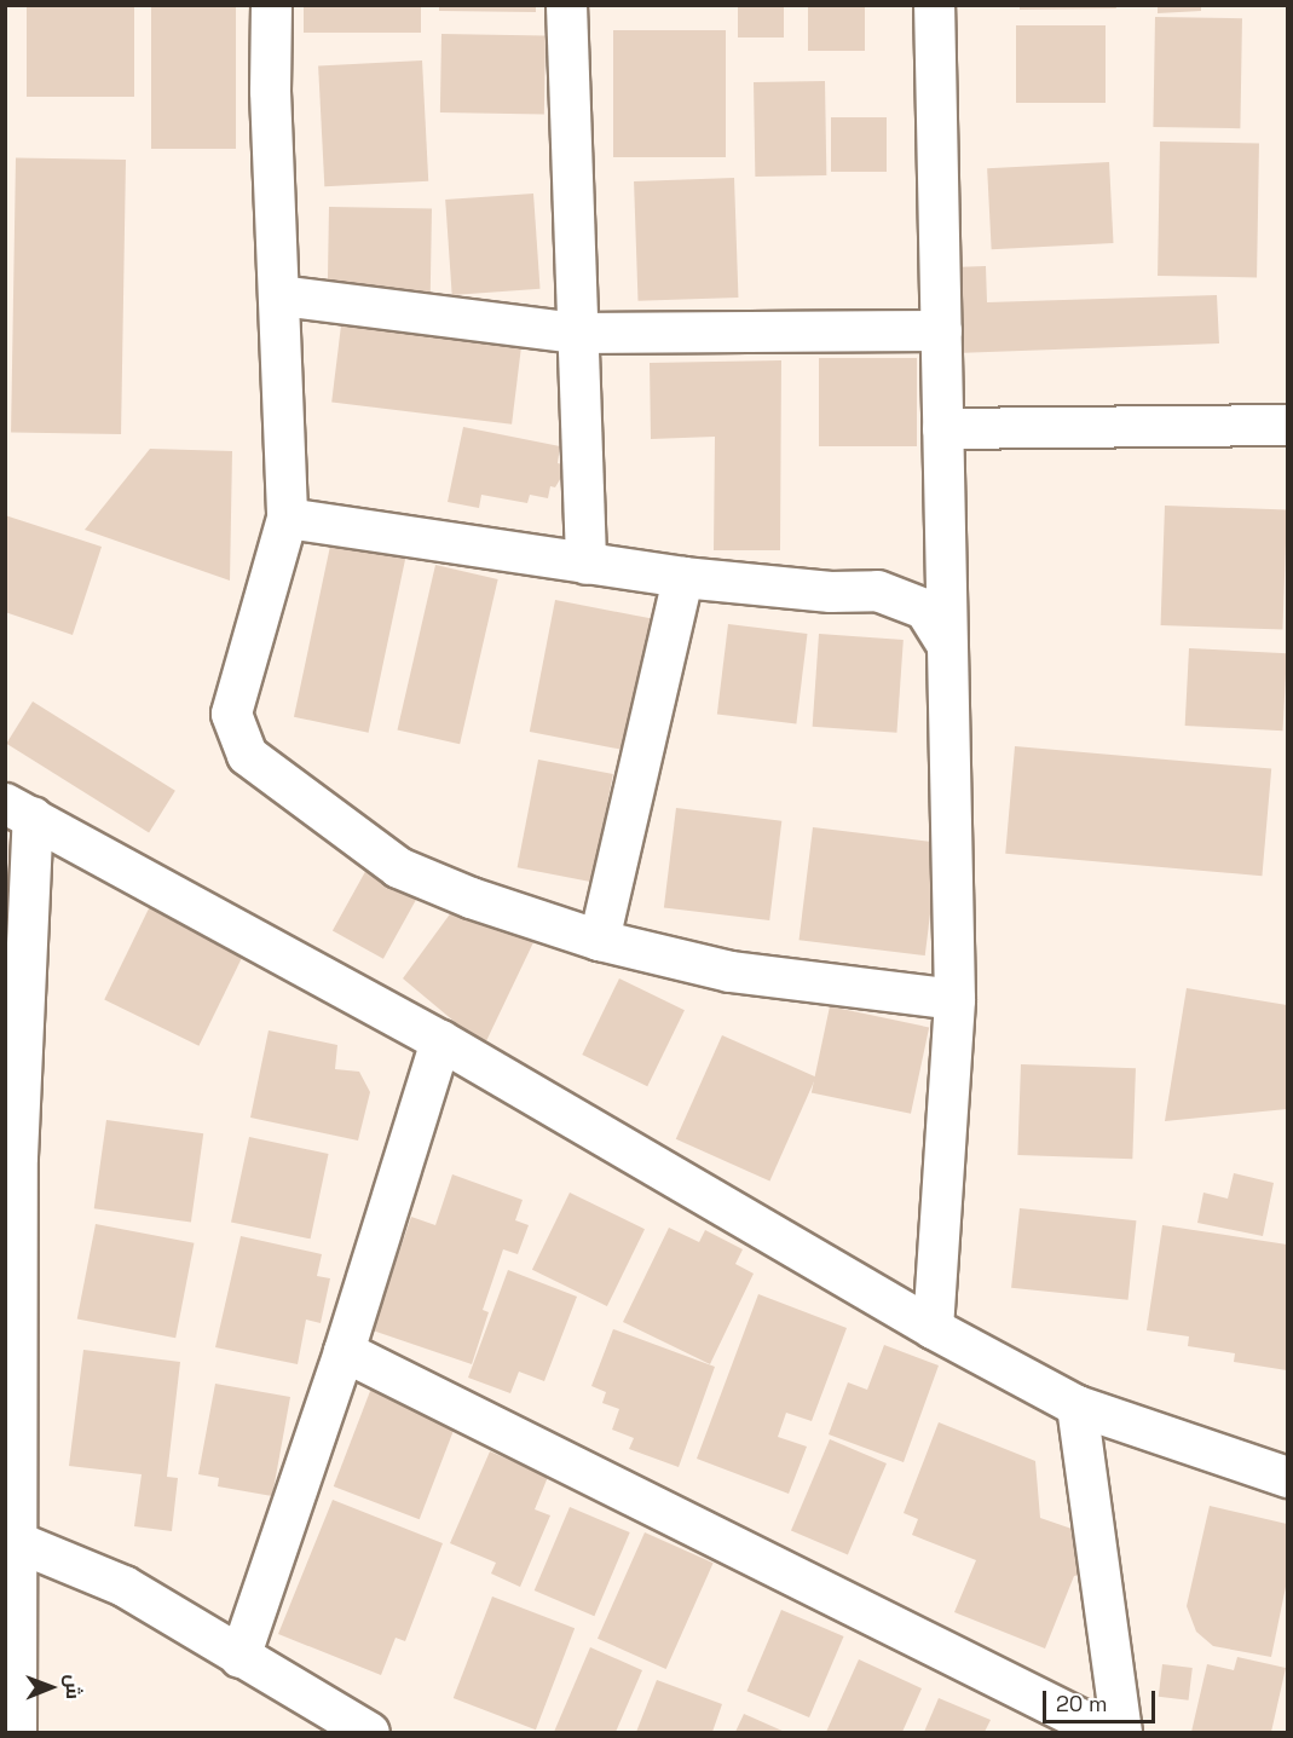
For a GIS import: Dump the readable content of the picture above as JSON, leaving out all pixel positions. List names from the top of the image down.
{
  "scale_bar": "20 m",
  "north": "right"
}
